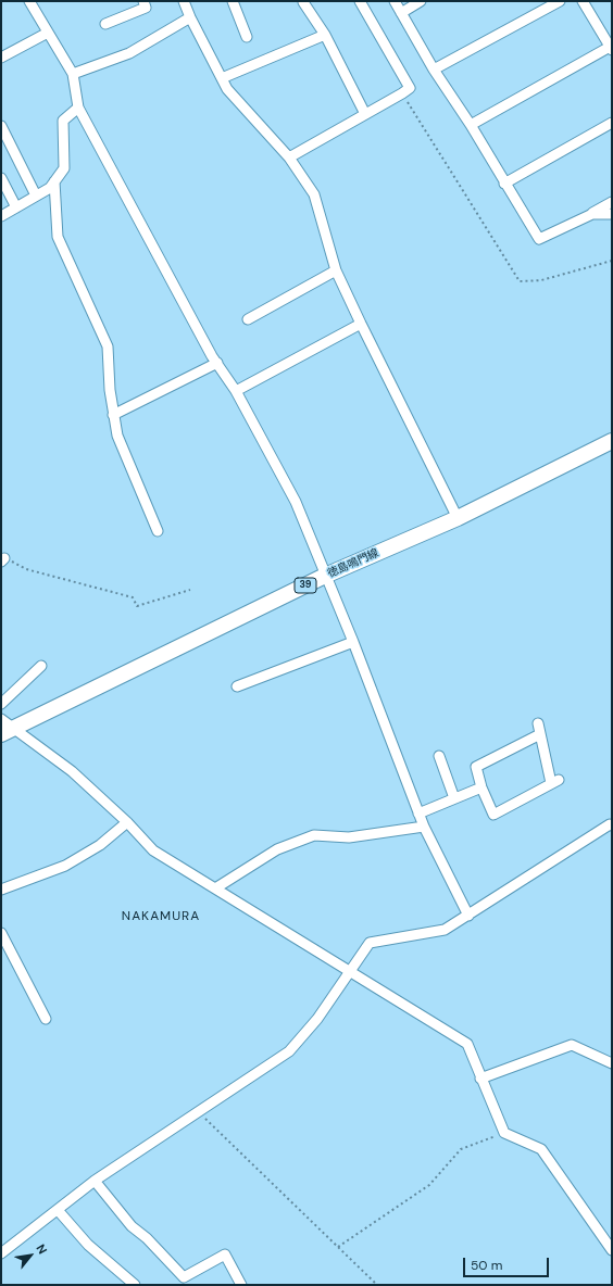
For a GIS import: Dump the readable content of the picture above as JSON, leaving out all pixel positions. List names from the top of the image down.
{
  "streets": {
    "main road": ["徳島鳴門線", "39"]
  },
  "districts": ["NAKAMURA"],
  "scale_bar": "50 m",
  "north": "top right"
}
